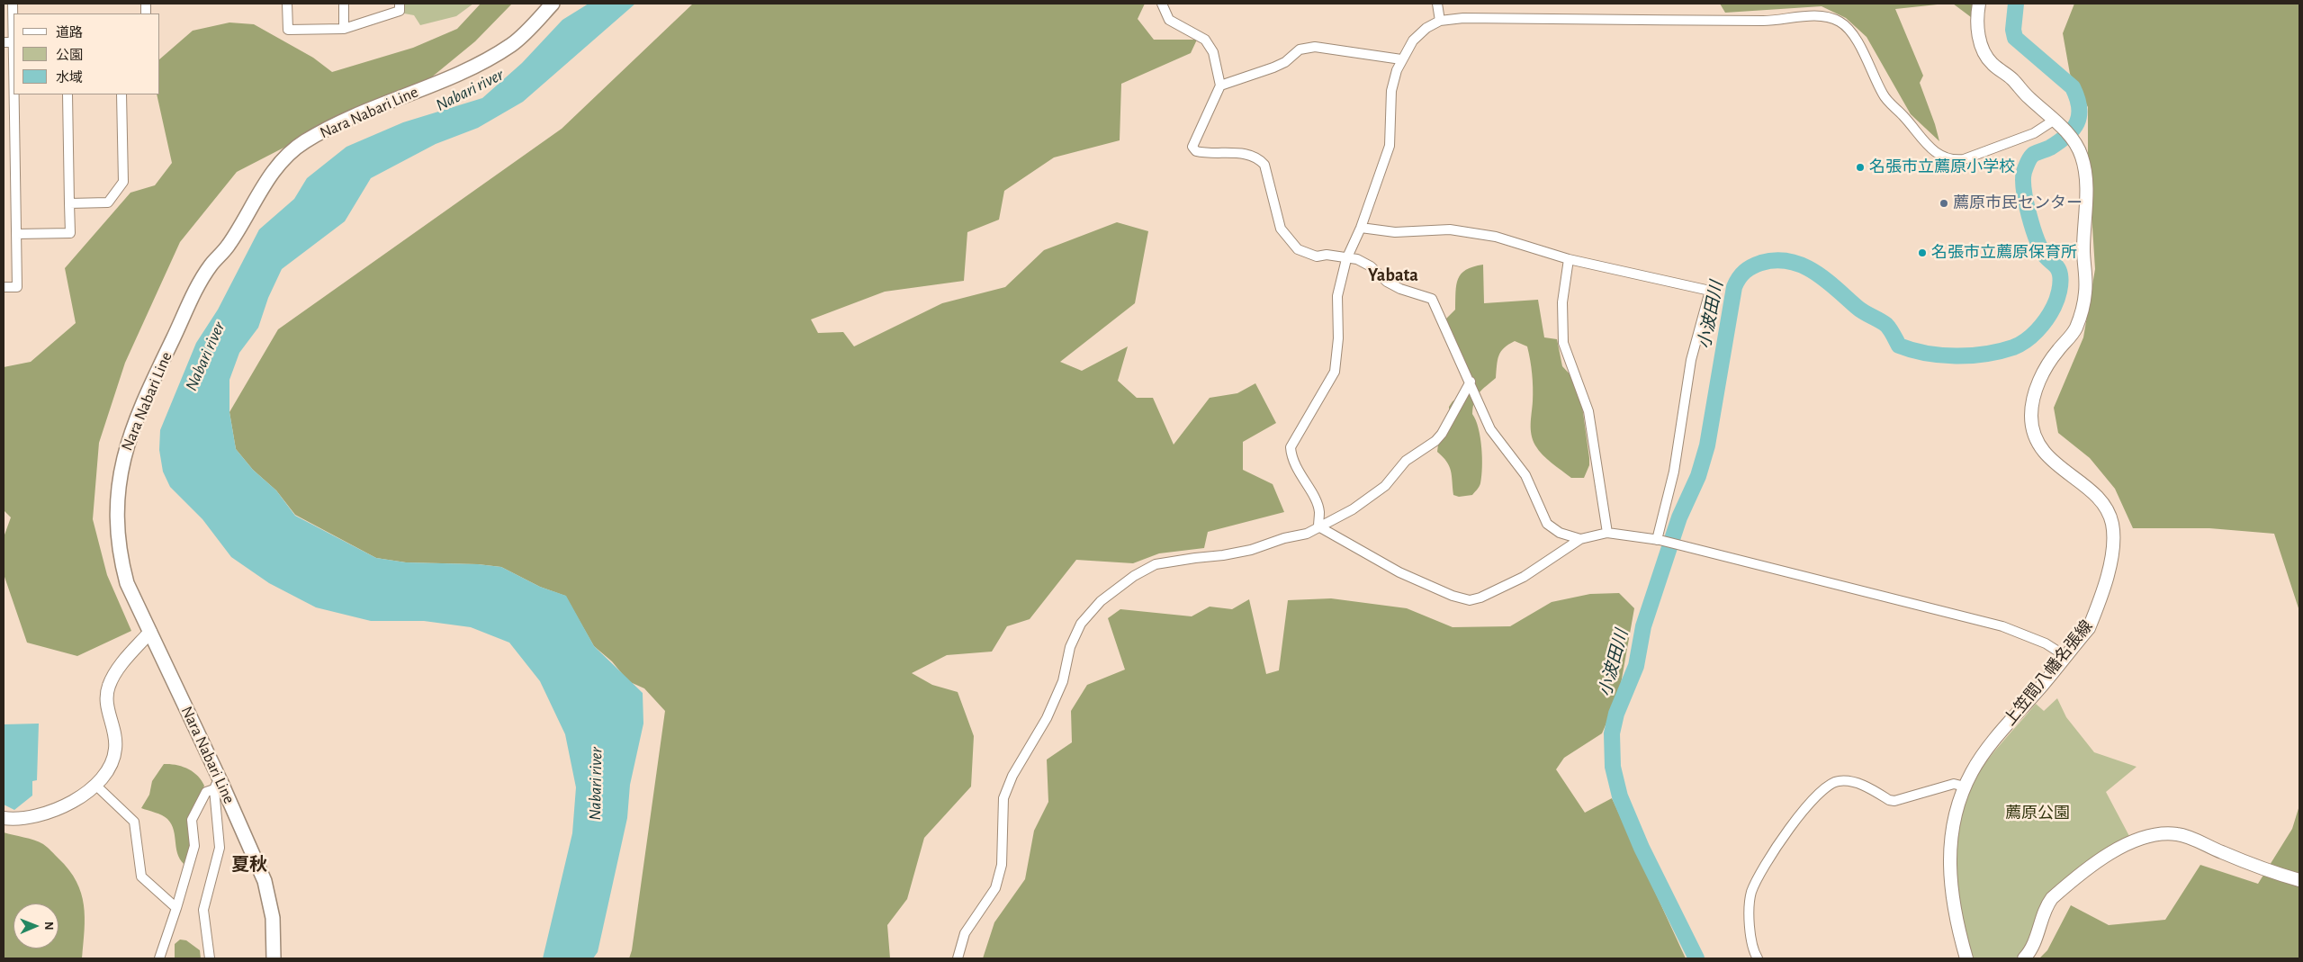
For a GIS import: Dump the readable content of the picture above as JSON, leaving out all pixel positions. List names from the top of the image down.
{
  "streets": {
    "main road": ["Nara Nabari Line", "上笠間八幡名張線"]
  },
  "districts": ["Yabata", "夏秋"],
  "water": ["Nabari river", "小波田川"],
  "parks": ["薦原公園"],
  "places": ["名張市立薦原小学校", "薦原市民センター", "名張市立薦原保育所"],
  "legend": ["道路", "公園", "水域"],
  "north": "right"
}
